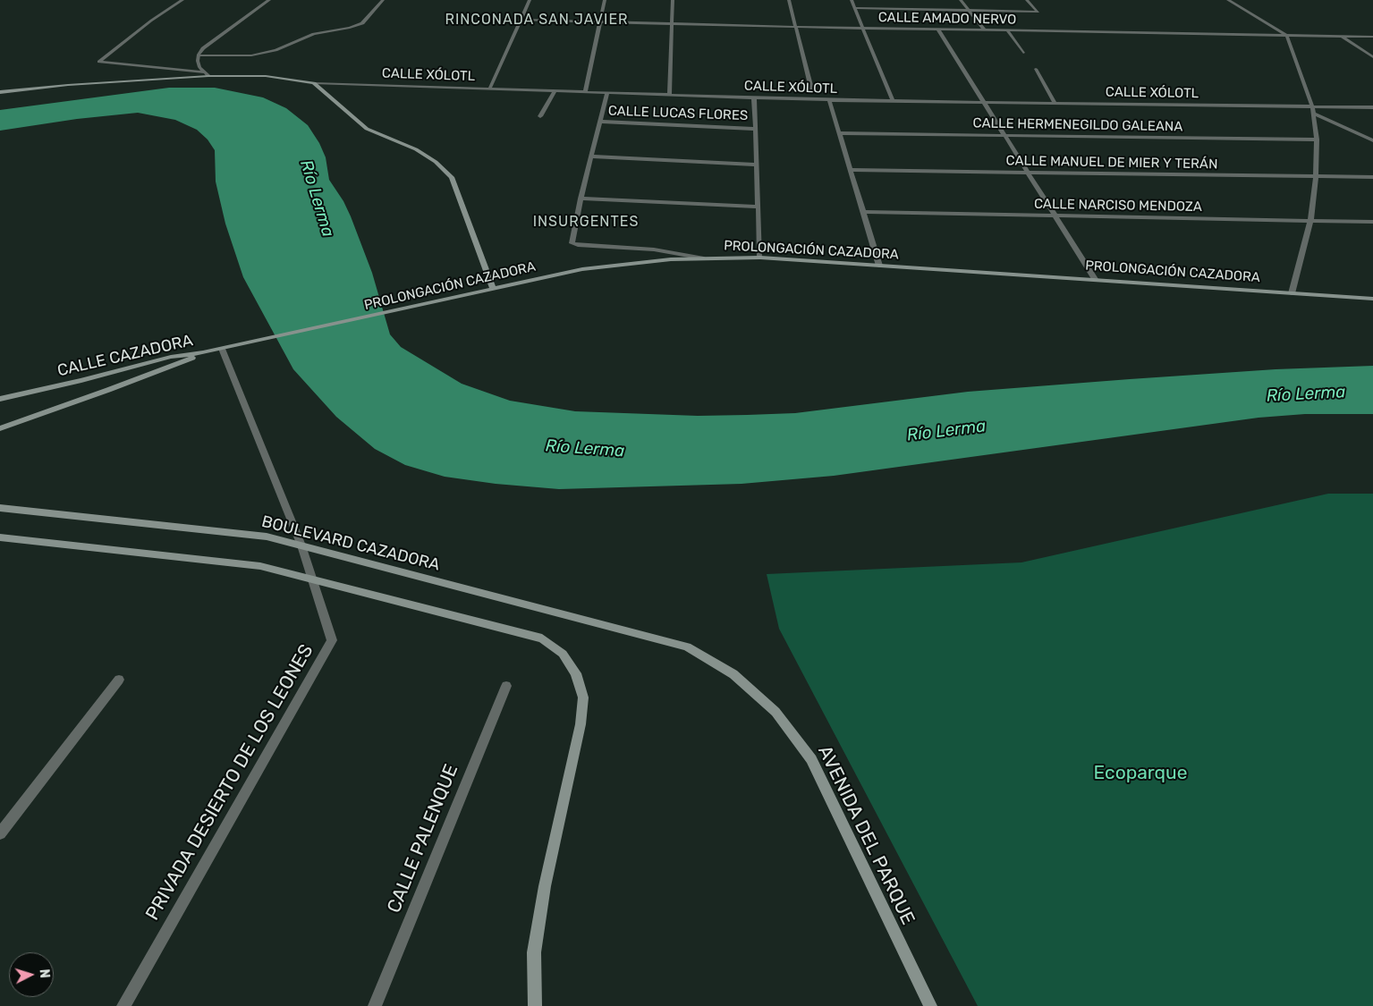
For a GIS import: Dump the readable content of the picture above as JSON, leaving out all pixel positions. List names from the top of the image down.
{
  "streets": {
    "street": [
      "CALLE AMADO NERVO",
      "CALLE XÓLOTL",
      "CALLE LUCAS FLORES",
      "CALLE HERMENEGILDO GALEANA",
      "CALLE MANUEL DE MIER Y TERÁN",
      "CALLE NARCISO MENDOZA",
      "PROLONGACIÓN CAZADORA",
      "CALLE CAZADORA",
      "BOULEVARD CAZADORA",
      "PRIVADA DESIERTO DE LOS LEONES",
      "AVENIDA DEL PARQUE",
      "CALLE PALENQUE"
    ]
  },
  "crossings": [
    ["PROLONGACIÓN CAZADORA", "CALLE CAZADORA"],
    ["PROLONGACIÓN CAZADORA", "PRIVADA DESIERTO DE LOS LEONES"],
    ["BOULEVARD CAZADORA", "PRIVADA DESIERTO DE LOS LEONES"],
    ["BOULEVARD CAZADORA", "AVENIDA DEL PARQUE"]
  ],
  "districts": ["RINCONADA SAN JAVIER", "INSURGENTES"],
  "water": ["Río Lerma"],
  "parks": ["Ecoparque"],
  "north": "right"
}
